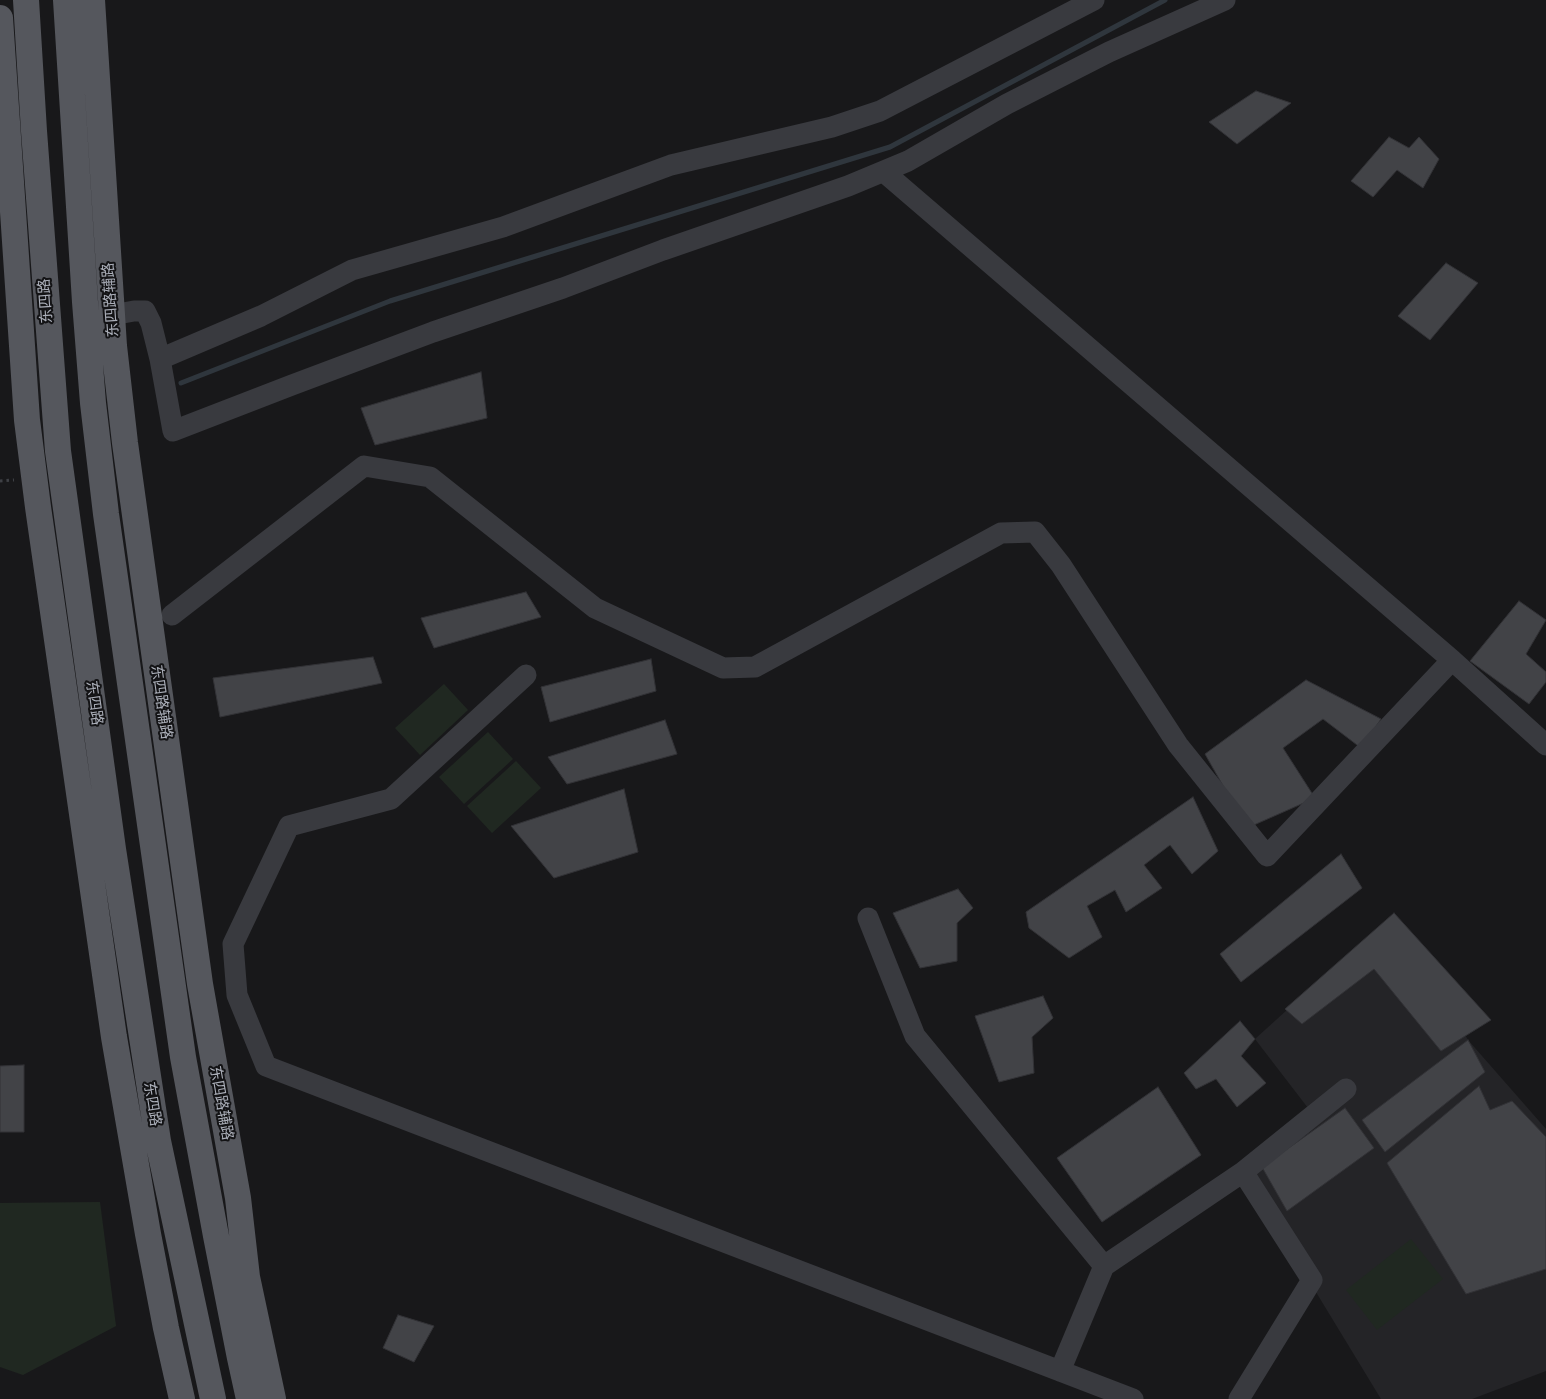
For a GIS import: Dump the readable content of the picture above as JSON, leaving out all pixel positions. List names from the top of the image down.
{
  "streets": {
    "main road": ["东四路辅路", "东四路"]
  }
}
